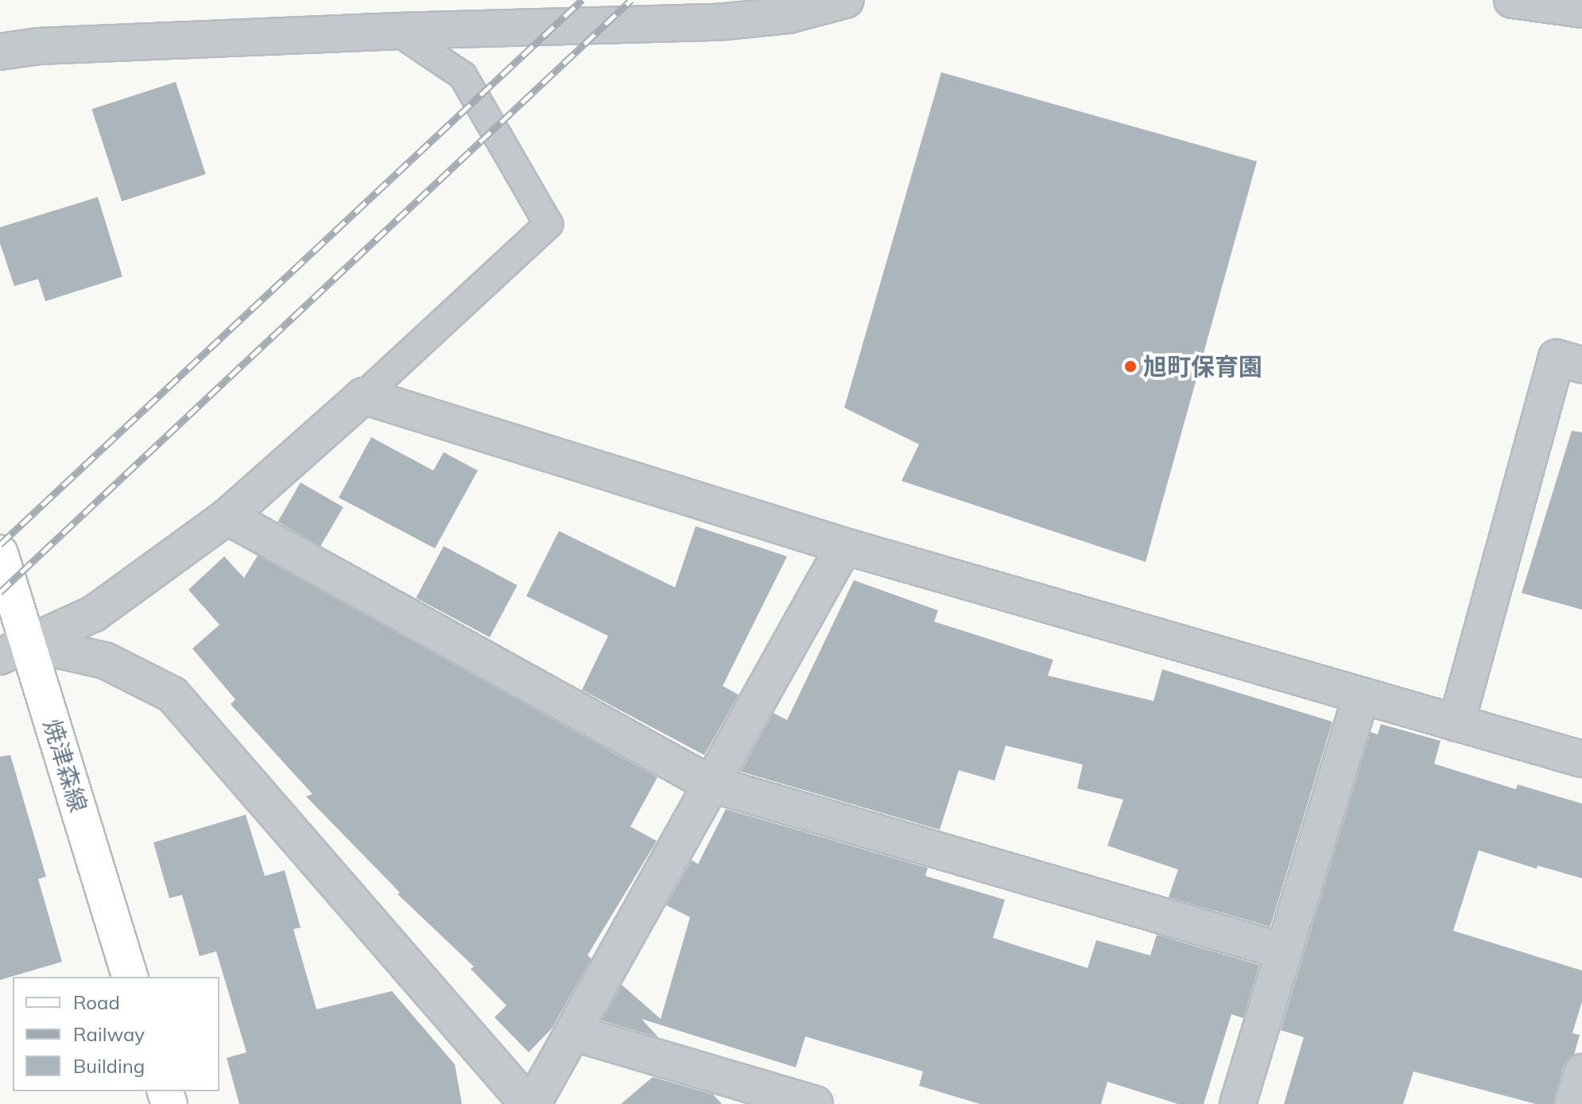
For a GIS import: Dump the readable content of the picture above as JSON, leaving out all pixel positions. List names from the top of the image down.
{
  "streets": {
    "main road": ["焼津森線"]
  },
  "places": ["旭町保育園"],
  "legend": ["Road", "Railway", "Building"]
}
